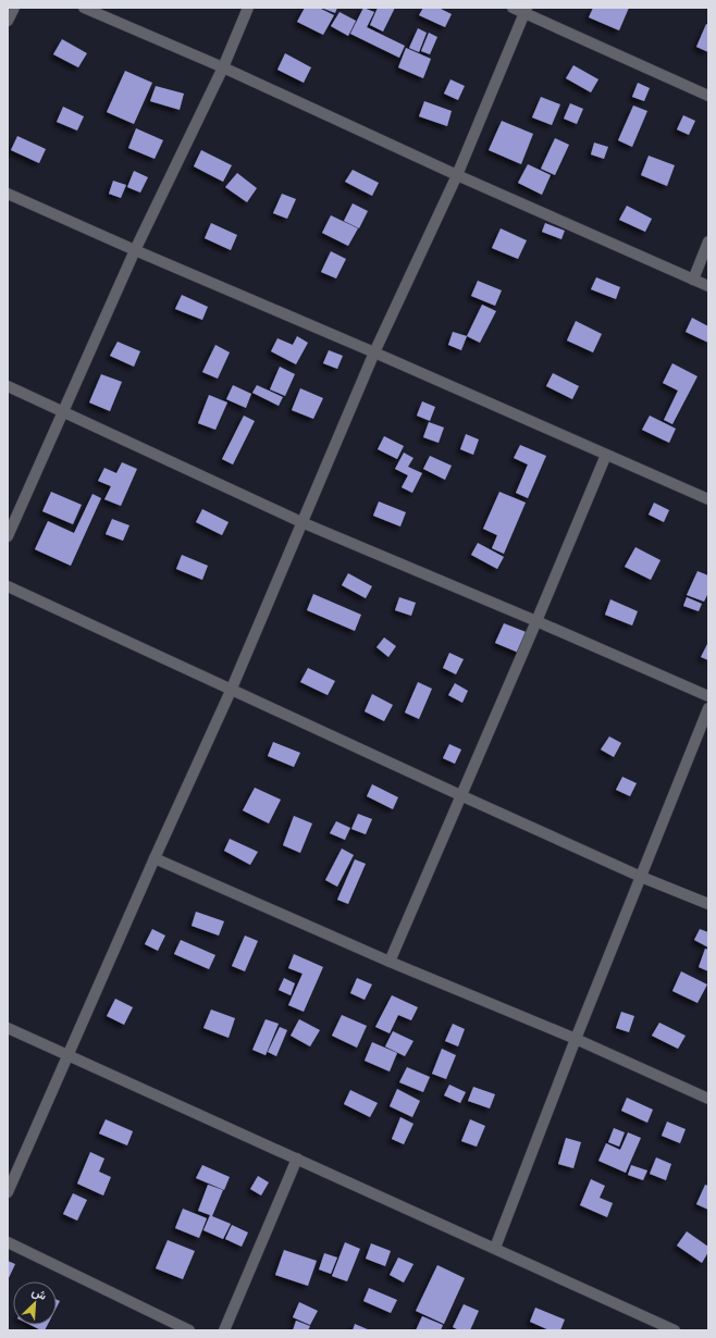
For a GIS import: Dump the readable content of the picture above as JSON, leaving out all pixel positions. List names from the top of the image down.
{
  "north": "top right"
}
